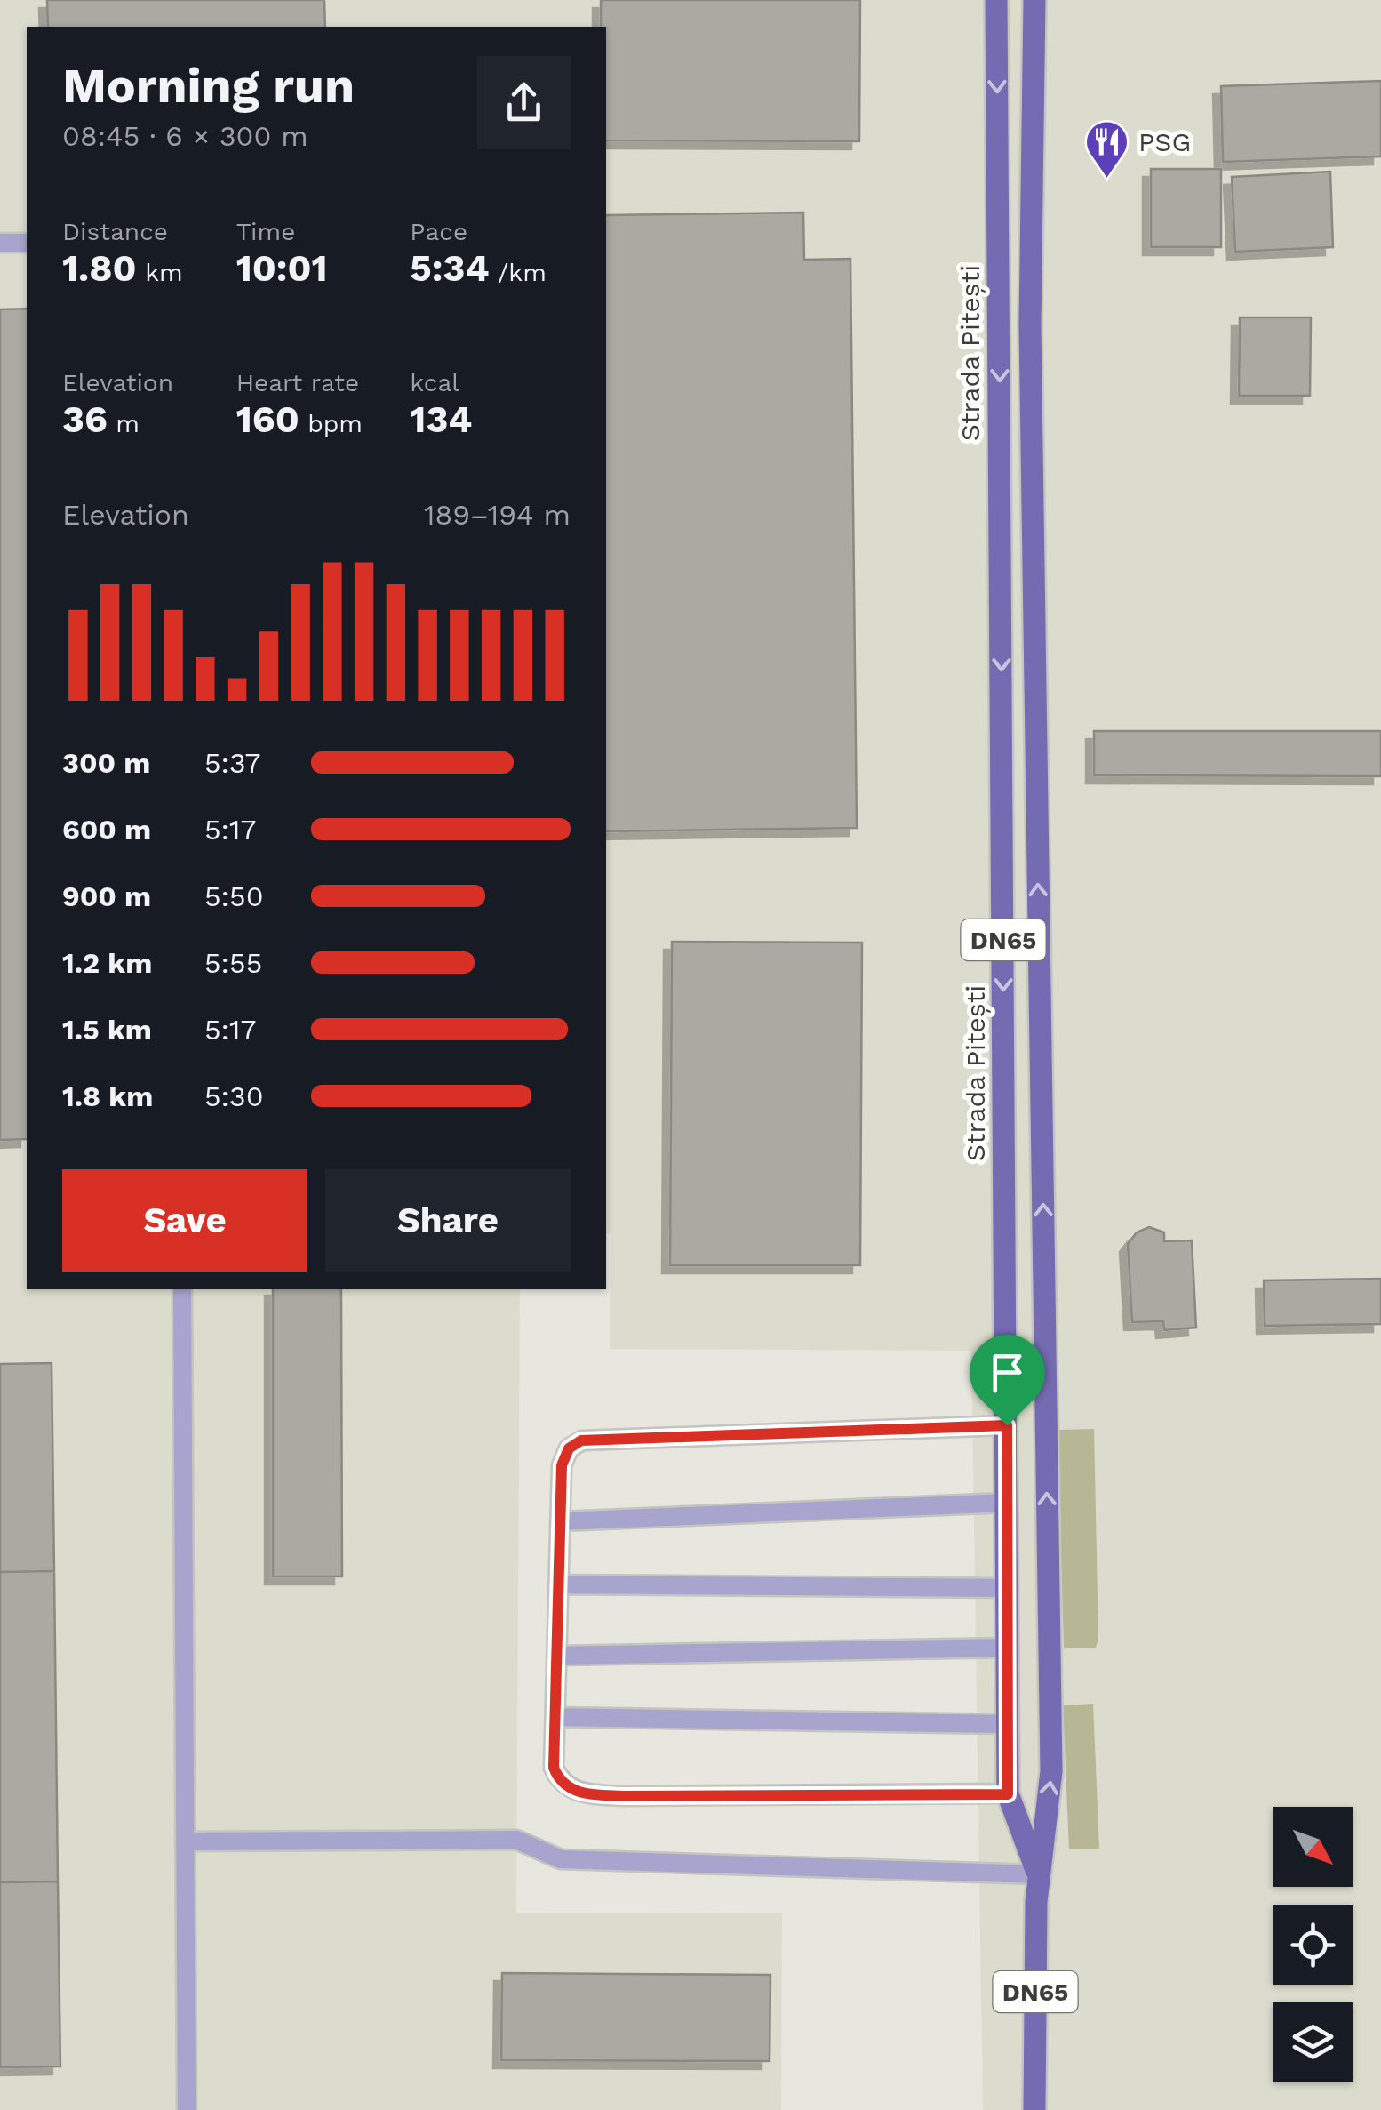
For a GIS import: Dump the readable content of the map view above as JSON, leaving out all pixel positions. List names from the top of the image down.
{
  "streets": {
    "main road": ["Strada Pitești", "DN65"]
  },
  "places": {
    "restaurant": ["PSG"]
  },
  "north": "bottom right",
  "page": {
    "heading": ["Morning run", "08:45 · 6 × 300 m"],
    "stats": [
      ["Distance", "1.80 km"],
      ["Time", "10:01"],
      ["Pace", "5:34 /km"],
      ["Elevation", "36 m"],
      ["Heart rate", "160 bpm"],
      ["kcal", "134"]
    ],
    "chart": ["Elevation", "189–194 m"],
    "list": [
      {
        "name": "300 m",
        "note": "5:37"
      },
      {
        "name": "600 m",
        "note": "5:17"
      },
      {
        "name": "900 m",
        "note": "5:50"
      },
      {
        "name": "1.2 km",
        "note": "5:55"
      },
      {
        "name": "1.5 km",
        "note": "5:17"
      },
      {
        "name": "1.8 km",
        "note": "5:30"
      }
    ],
    "buttons": ["Save", "Share"]
  }
}
